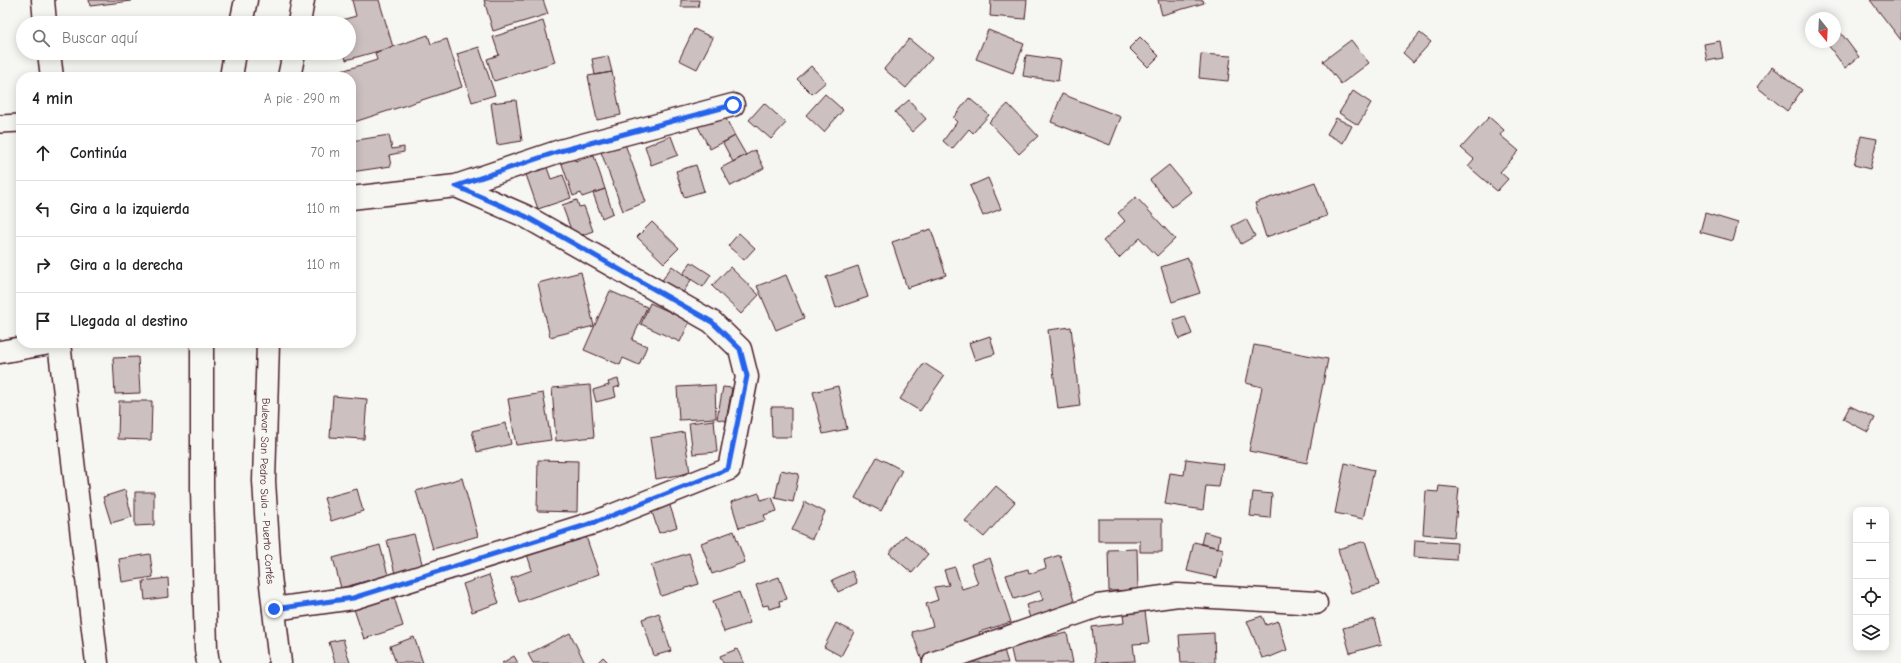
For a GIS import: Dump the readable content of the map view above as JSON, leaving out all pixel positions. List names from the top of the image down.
{
  "streets": {
    "main road": ["Bulevar San Pedro Sula - Puerto Cortés"]
  },
  "north": "bottom",
  "page": {
    "search": "Buscar aquí",
    "heading": ["4 min", "A pie · 290 m"],
    "list": [
      ["Continúa", "70 m"],
      ["Gira a la izquierda", "110 m"],
      ["Gira a la derecha", "110 m"],
      "Llegada al destino"
    ],
    "map_buttons": ["+", "−"]
  }
}
